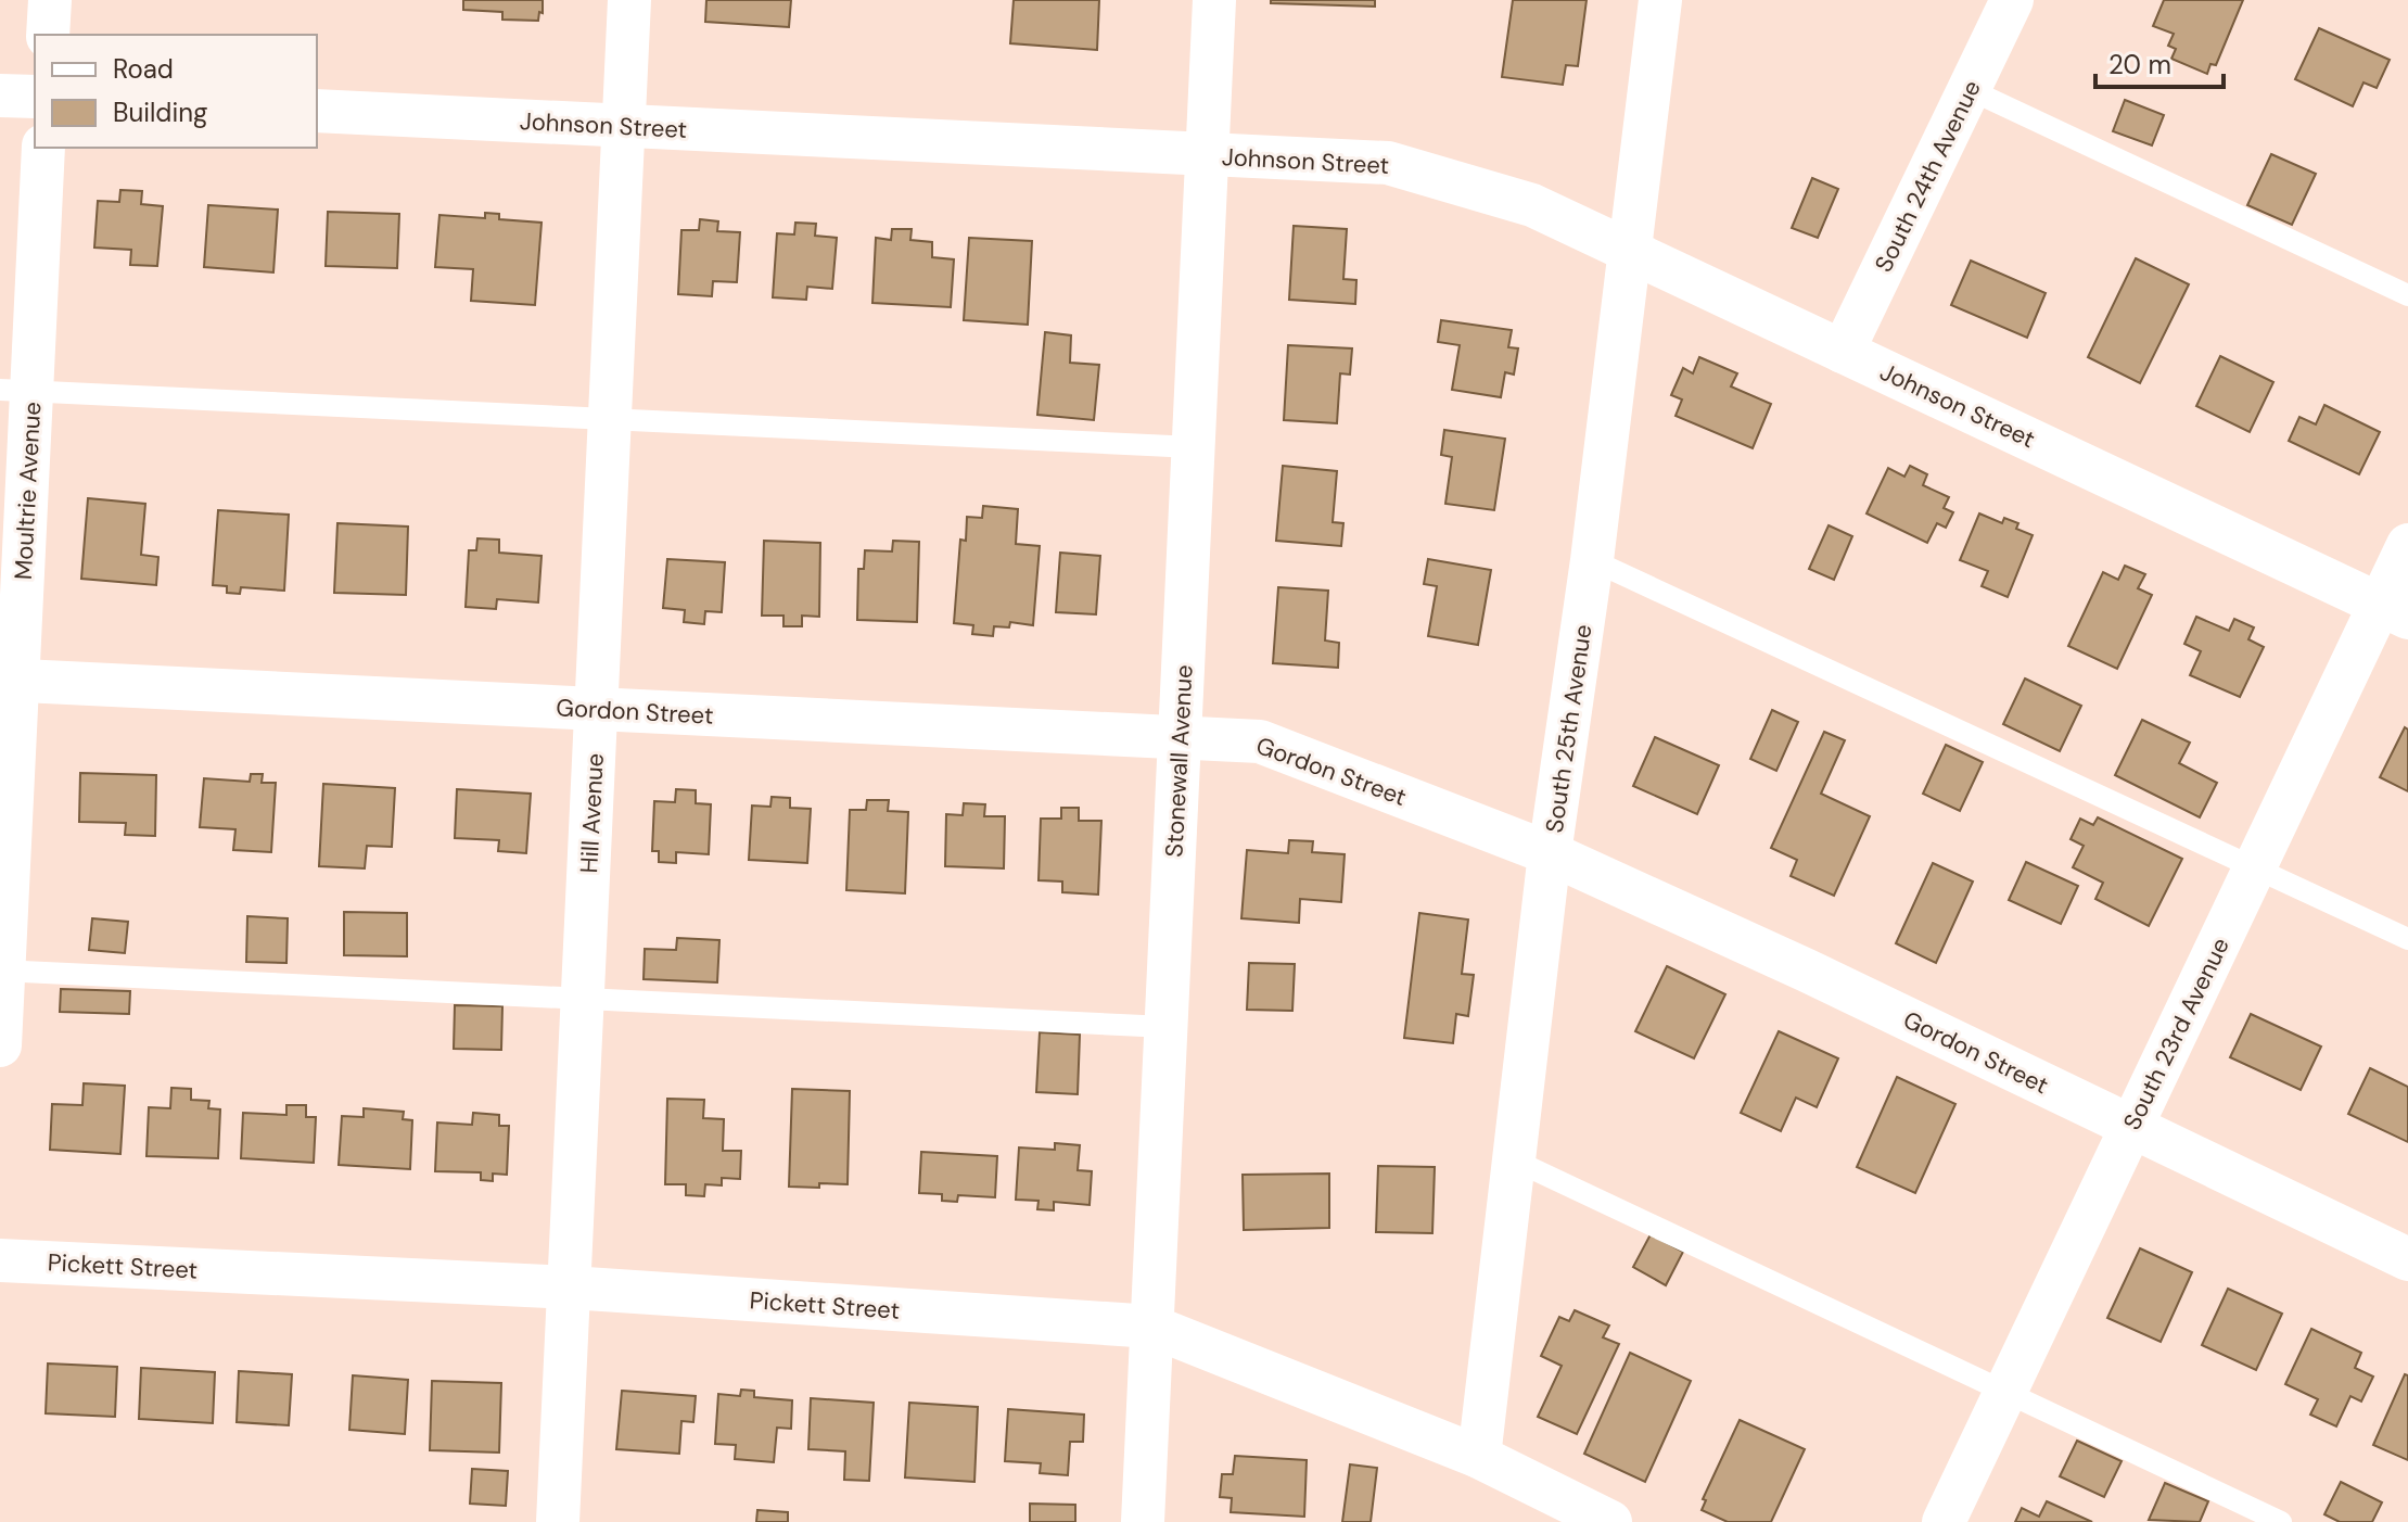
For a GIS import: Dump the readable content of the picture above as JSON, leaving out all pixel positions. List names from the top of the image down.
{
  "streets": {
    "street": [
      "Johnson Street",
      "South 24th Avenue",
      "Moultrie Avenue",
      "Gordon Street",
      "South 25th Avenue",
      "Stonewall Avenue",
      "Hill Avenue",
      "South 23rd Avenue",
      "Pickett Street"
    ]
  },
  "crossings": [
    ["Johnson Street", "South 24th Avenue"],
    ["Johnson Street", "South 25th Avenue"],
    ["Johnson Street", "Stonewall Avenue"],
    ["Johnson Street", "Hill Avenue"],
    ["Johnson Street", "South 23rd Avenue"],
    ["Moultrie Avenue", "Gordon Street"],
    ["Gordon Street", "South 25th Avenue"],
    ["Gordon Street", "Stonewall Avenue"],
    ["Gordon Street", "Hill Avenue"],
    ["Gordon Street", "South 23rd Avenue"],
    ["South 25th Avenue", "Pickett Street"],
    ["Stonewall Avenue", "Pickett Street"],
    ["Hill Avenue", "Pickett Street"]
  ],
  "legend": ["Road", "Building"],
  "scale_bar": "20 m"
}
